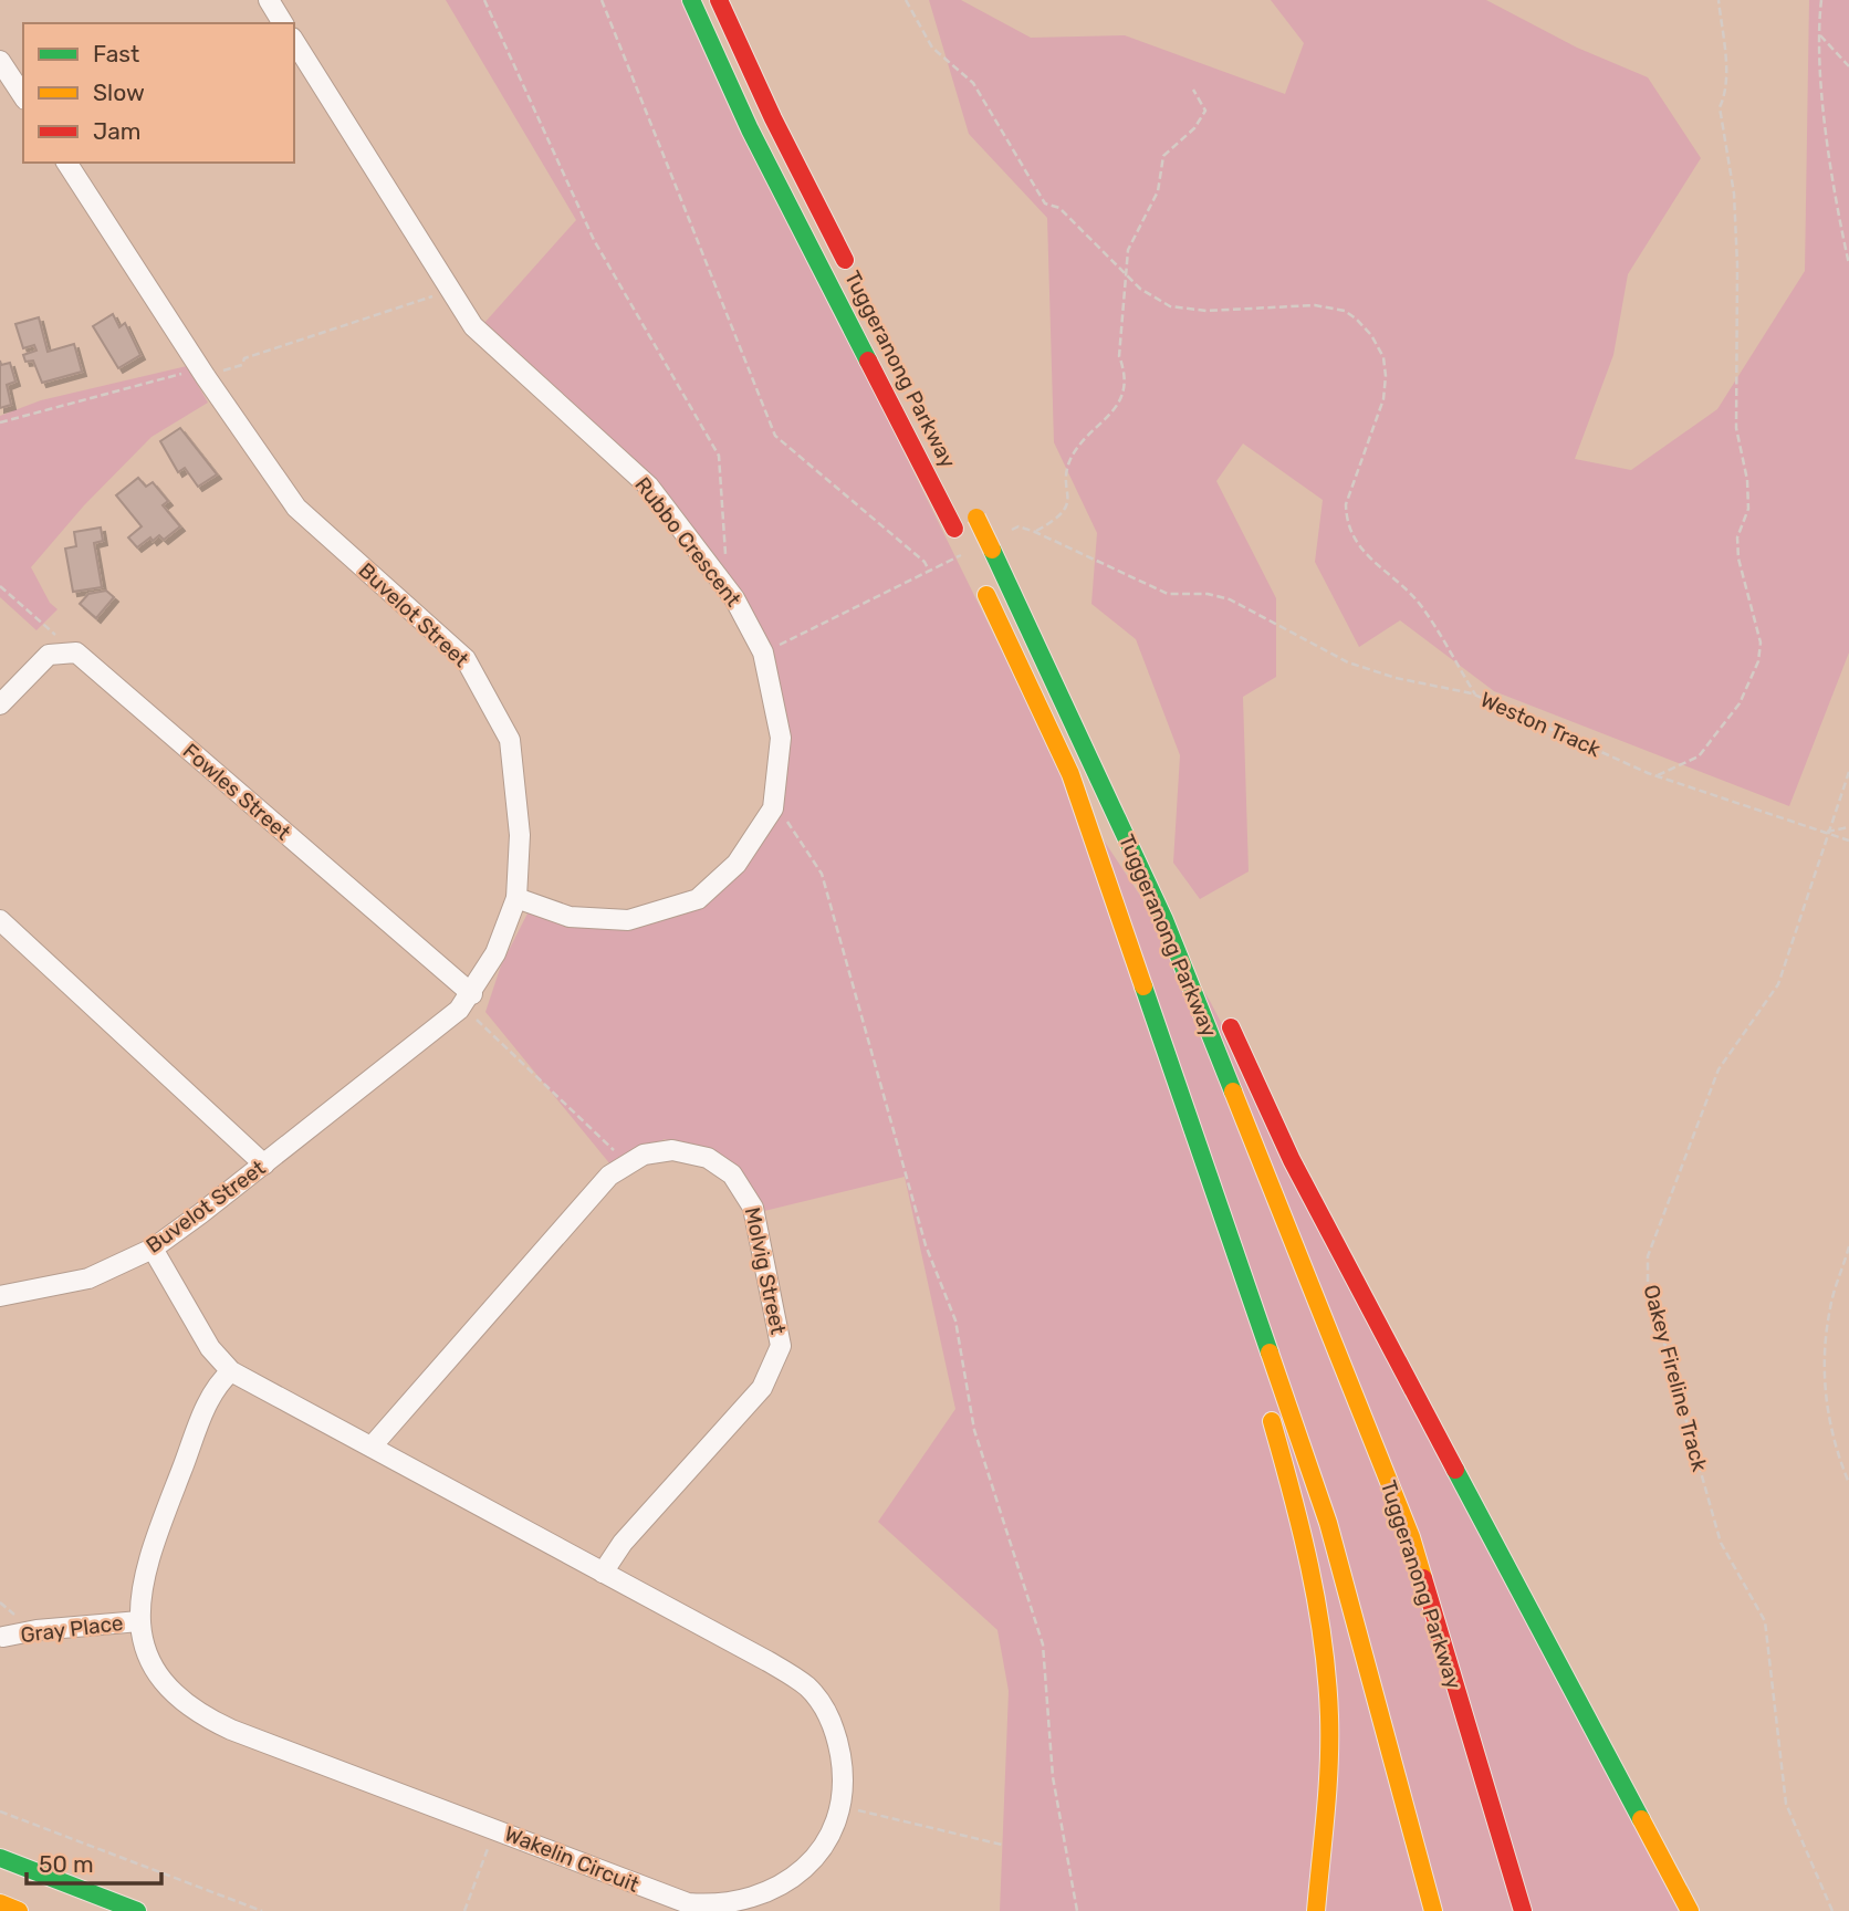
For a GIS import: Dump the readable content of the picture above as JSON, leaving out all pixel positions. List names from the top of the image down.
{
  "streets": {
    "main road": ["Tuggeranong Parkway"],
    "street": [
      "Rubbo Crescent",
      "Buvelot Street",
      "Fowles Street",
      "Molvig Street",
      "Gray Place",
      "Wakelin Circuit"
    ],
    "path": ["Weston Track", "Oakey Fireline Track"]
  },
  "crossings": [
    ["Rubbo Crescent", "Buvelot Street"],
    ["Buvelot Street", "Fowles Street"],
    ["Buvelot Street", "Wakelin Circuit"],
    ["Weston Track", "Oakey Fireline Track"],
    ["Molvig Street", "Wakelin Circuit"],
    ["Gray Place", "Wakelin Circuit"]
  ],
  "legend": ["Fast", "Slow", "Jam"],
  "scale_bar": "50 m"
}
